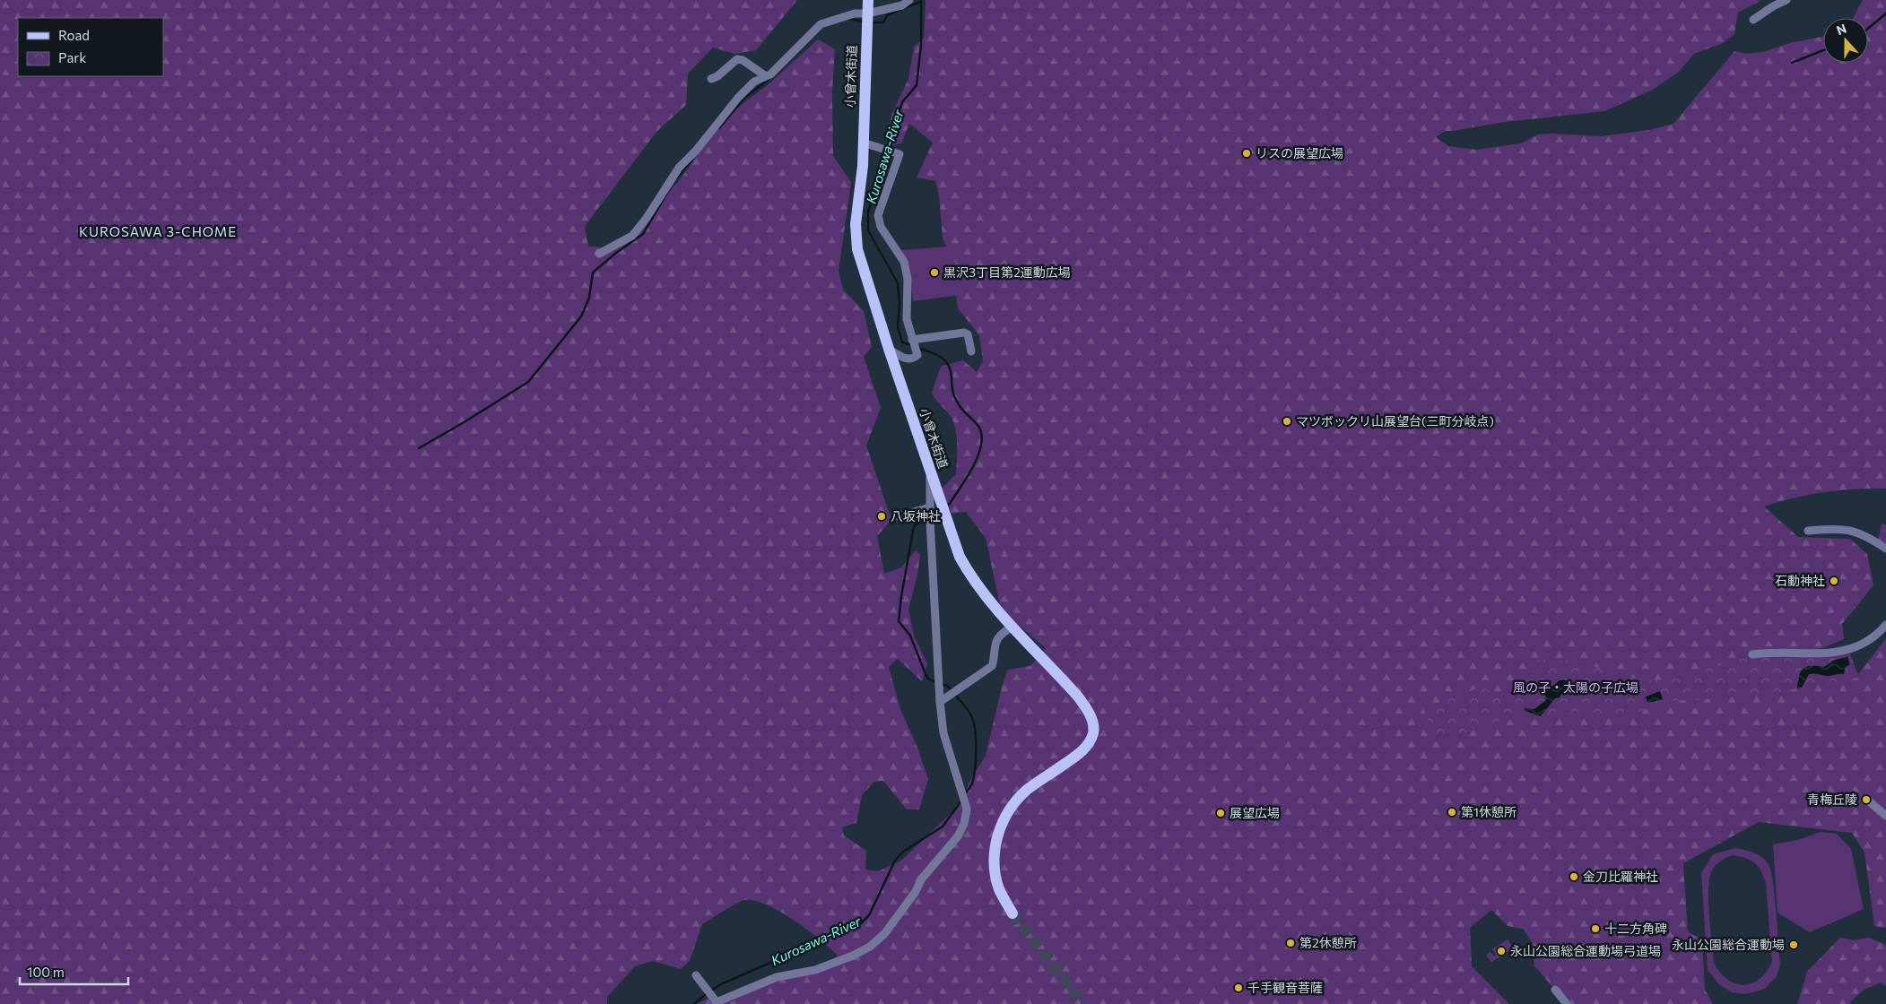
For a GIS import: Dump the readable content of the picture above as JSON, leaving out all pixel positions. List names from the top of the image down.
{
  "streets": {
    "main road": ["小曾木街道"]
  },
  "districts": ["KUROSAWA 3-CHOME"],
  "water": ["Kurosawa-River"],
  "parks": ["風の子・太陽の子広場"],
  "places": [
    "リスの展望広場",
    "黒沢3丁目第2運動広場",
    "マツボックリ山展望台(三町分岐点)",
    "八坂神社",
    "石動神社",
    "青梅丘陵",
    "第1休憩所",
    "展望広場",
    "金刀比羅神社",
    "十二方角碑",
    "第2休憩所",
    "永山公園総合運動場",
    "永山公園総合運動場弓道場",
    "千手観音菩薩"
  ],
  "legend": ["Road", "Park"],
  "scale_bar": "100 m",
  "north": "top"
}
